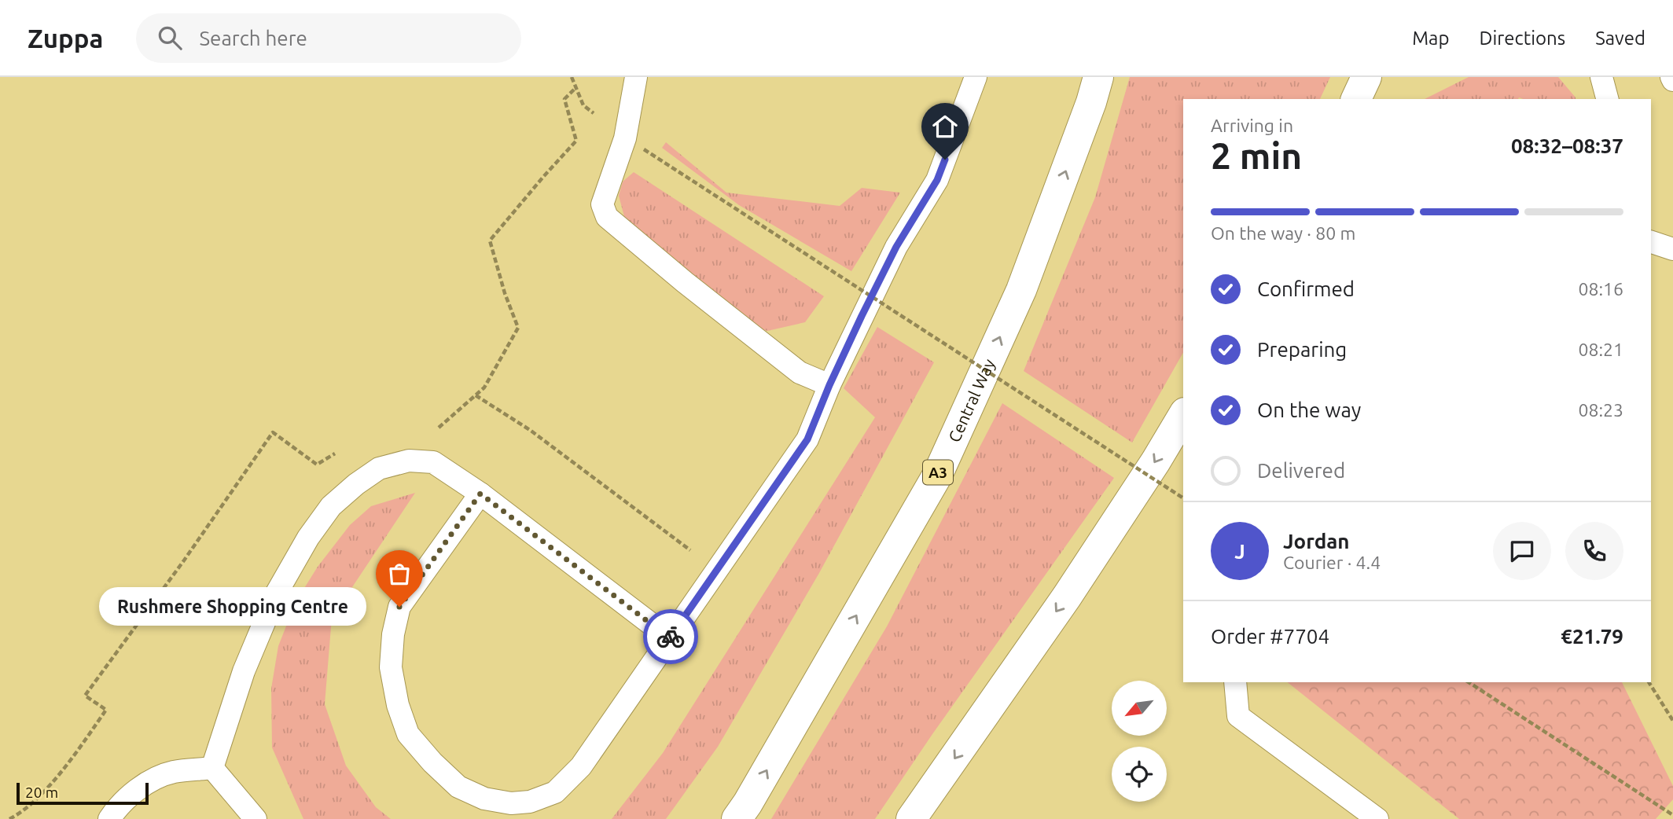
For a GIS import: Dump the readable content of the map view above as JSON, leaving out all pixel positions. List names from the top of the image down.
{
  "streets": {
    "highway": ["Central Way", "A3"]
  },
  "places": ["Rushmere Shopping Centre"],
  "scale_bar": "20 m",
  "north": "bottom left",
  "page": {
    "header": "Zuppa",
    "search": "Search here",
    "nav": ["Map", "Directions", "Saved"],
    "heading": ["2 min", "Arriving in", "08:32–08:37"],
    "panel": [
      "Jordan",
      "Courier · 4.4",
      "Order #7704",
      "€21.79"
    ],
    "bar": "On the way · 80 m",
    "list": [
      ["Confirmed", "08:16"],
      ["Preparing", "08:21"],
      ["On the way", "08:23"],
      "Delivered"
    ],
    "round": "J",
    "bubble": "Rushmere Shopping Centre",
    "scale": "20 m"
  }
}
